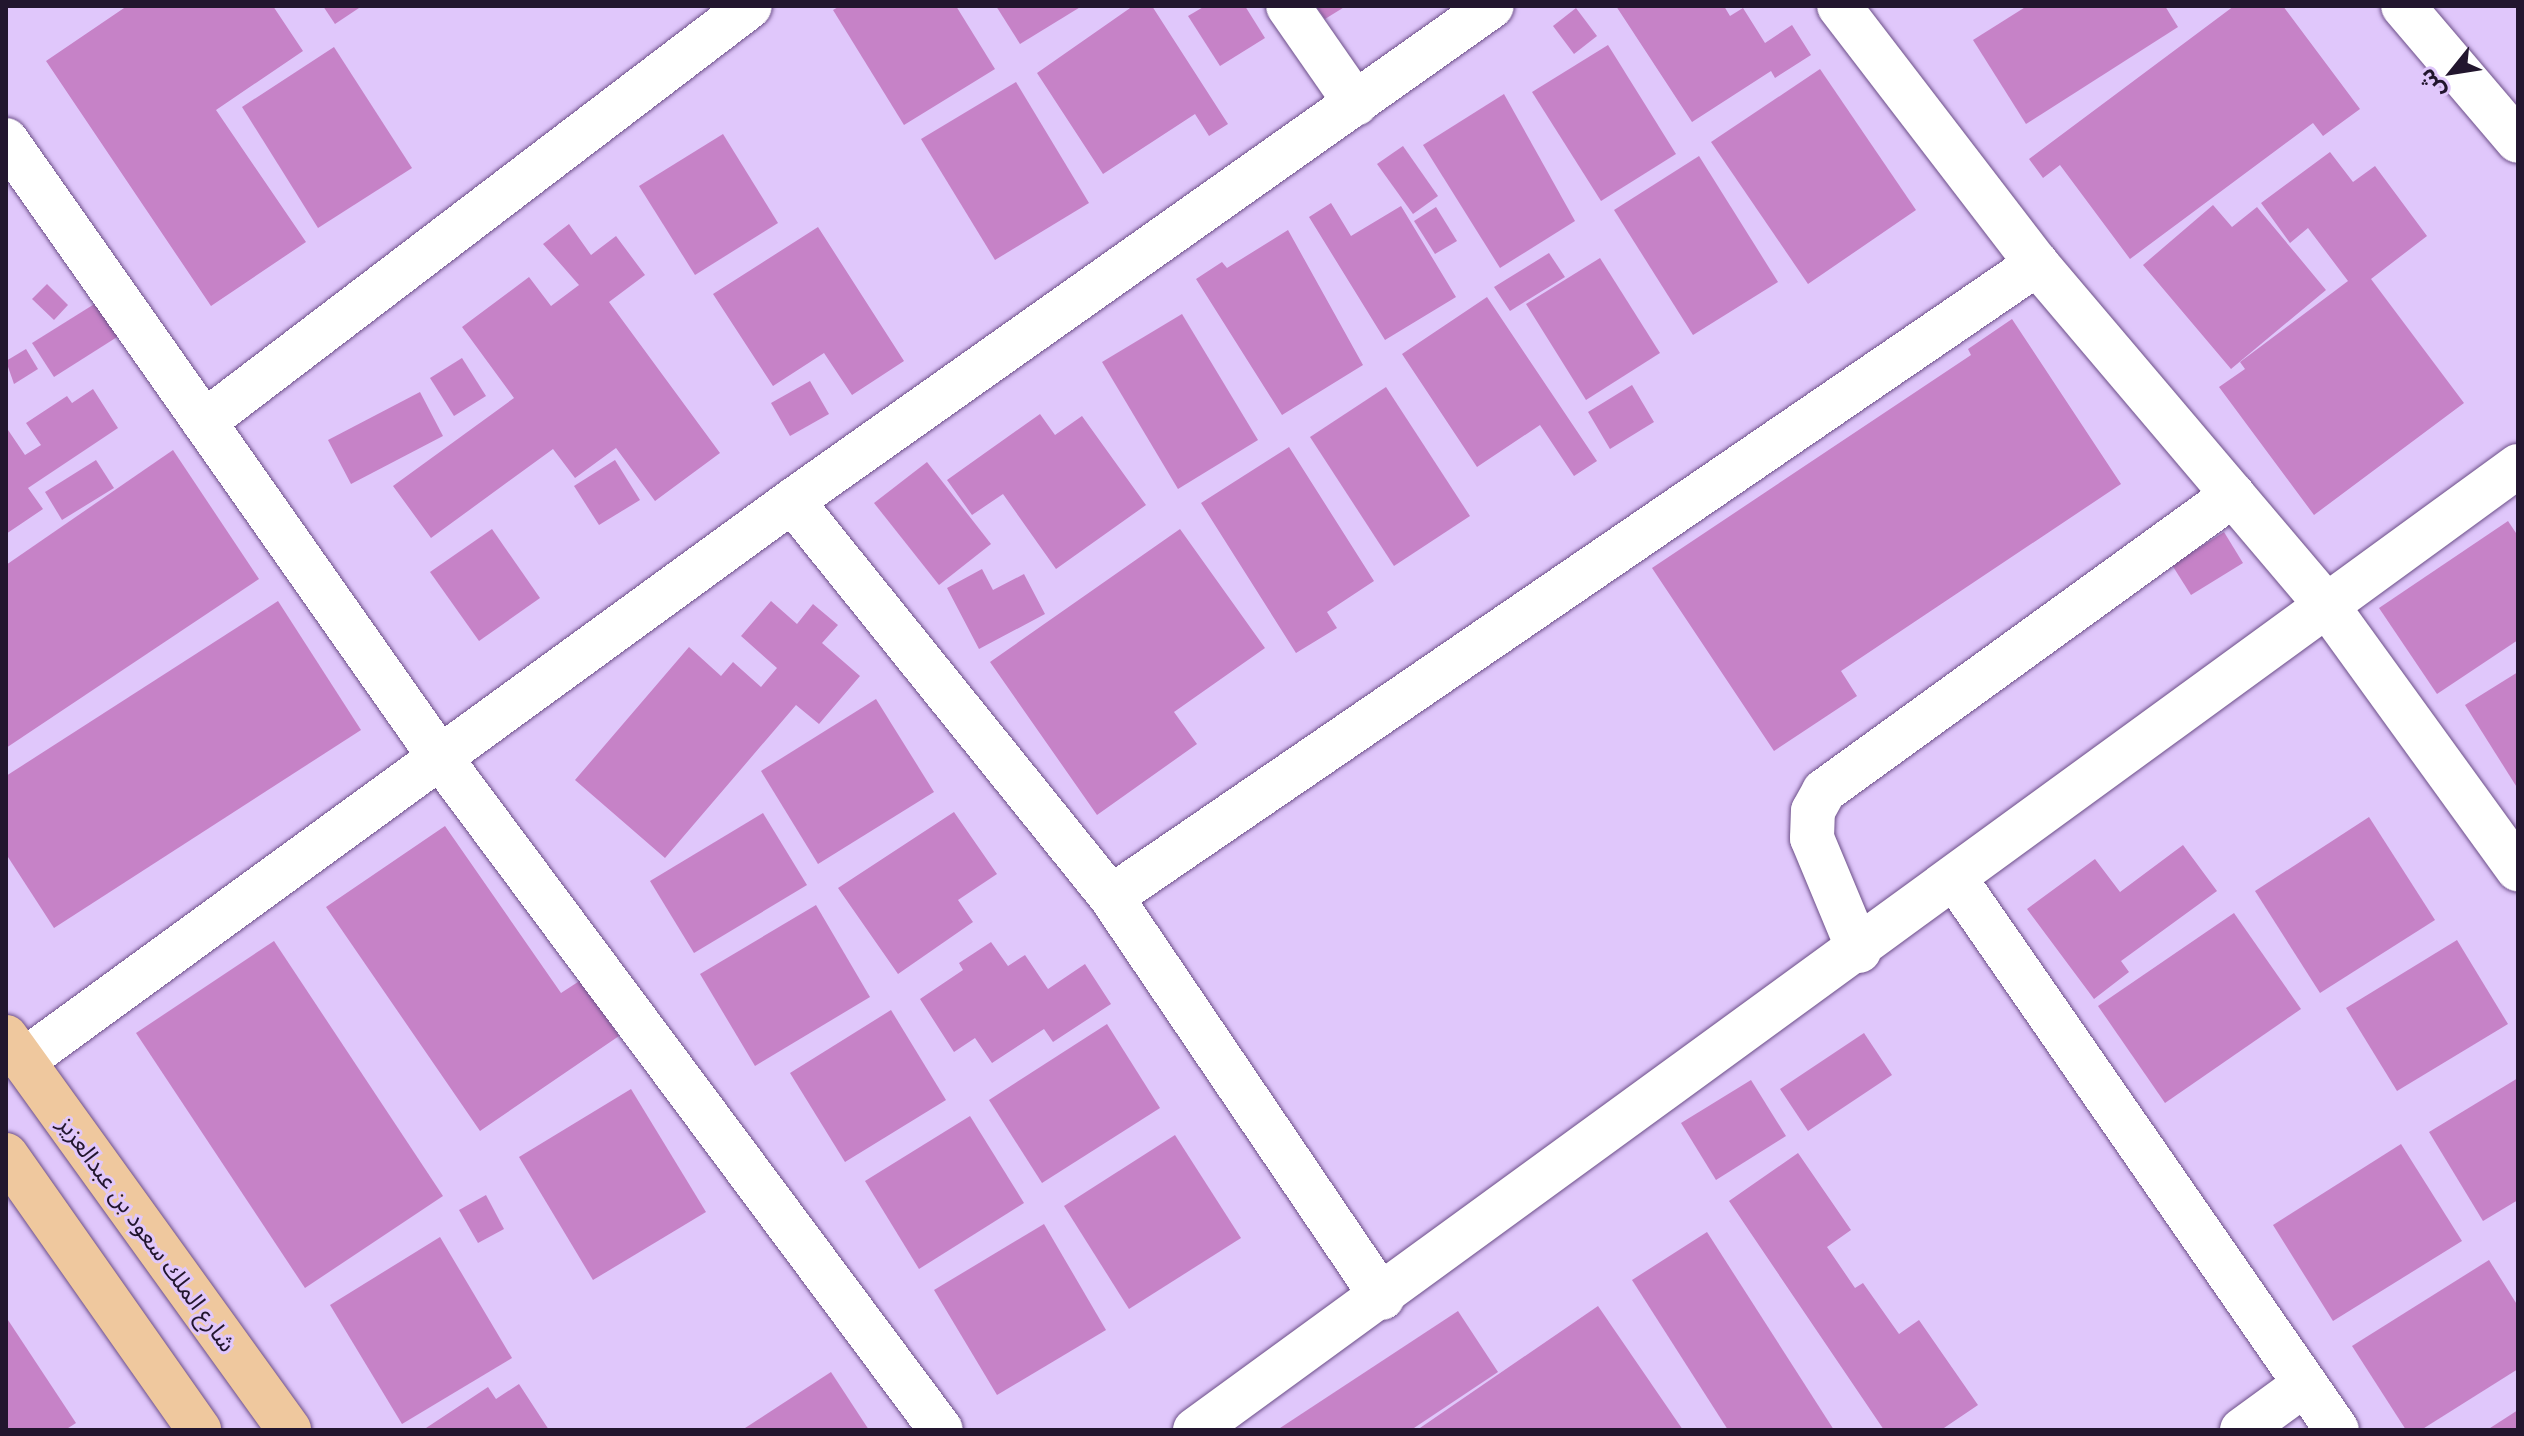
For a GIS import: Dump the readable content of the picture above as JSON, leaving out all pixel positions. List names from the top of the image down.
{
  "streets": {
    "main road": ["شارع الملك سعود بن عبدالعزيز"]
  },
  "north": "bottom left"
}
